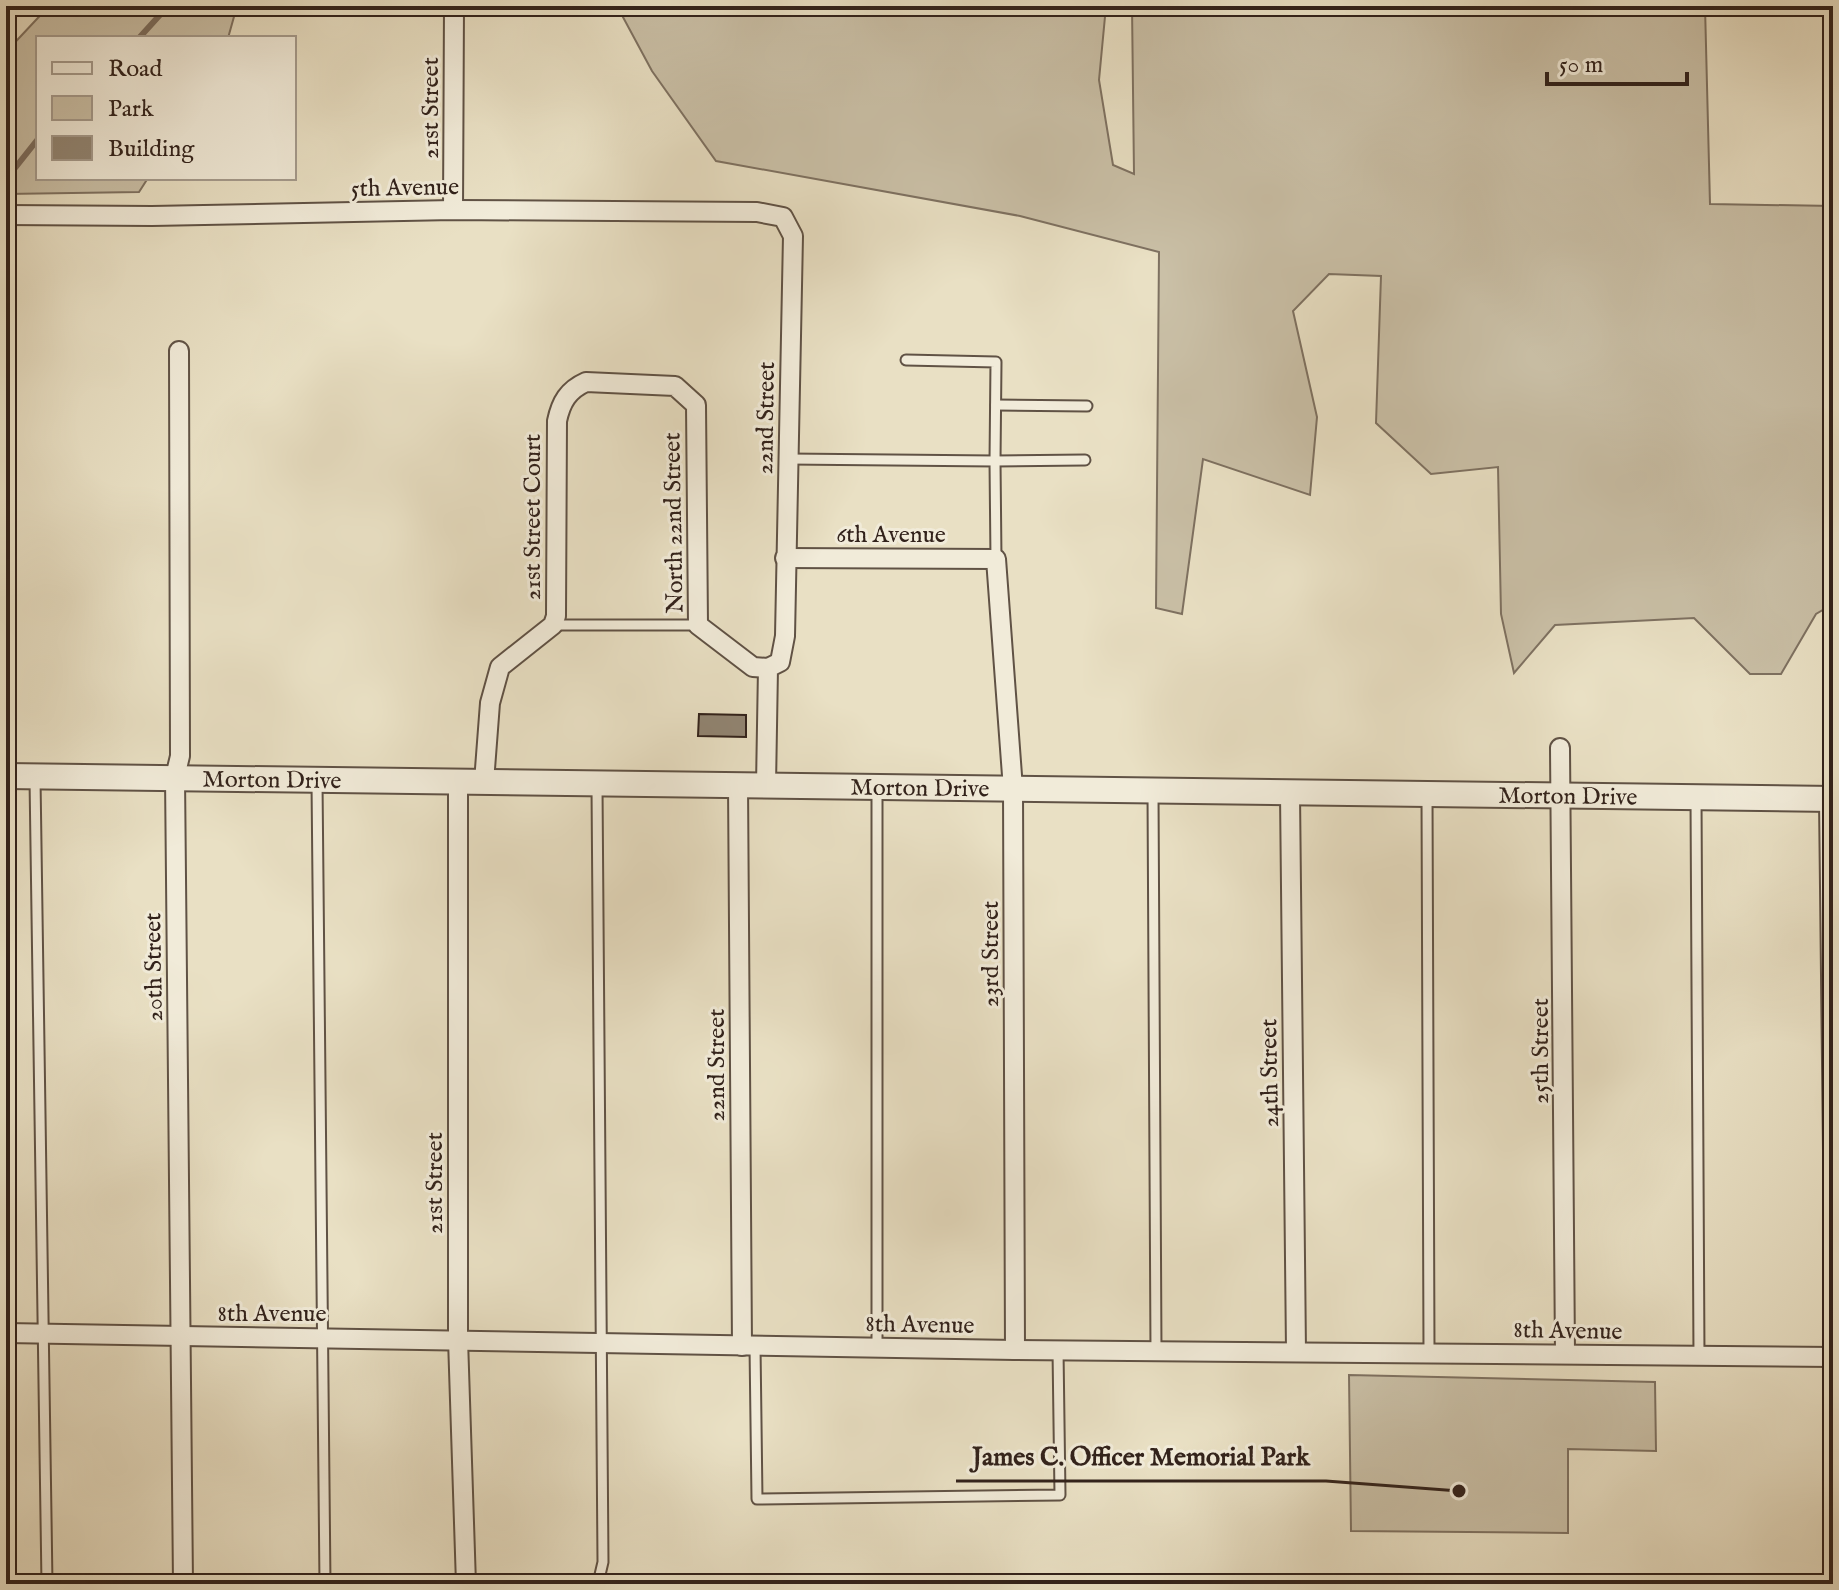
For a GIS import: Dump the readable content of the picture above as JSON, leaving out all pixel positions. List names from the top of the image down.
{
  "streets": {
    "street": [
      "21st Street",
      "5th Avenue",
      "22nd Street",
      "21st Street Court",
      "North 22nd Street",
      "6th Avenue",
      "Morton Drive",
      "23rd Street",
      "20th Street",
      "25th Street",
      "24th Street",
      "8th Avenue"
    ]
  },
  "crossings": [
    ["21st Street", "5th Avenue"],
    ["21st Street", "Morton Drive"],
    ["21st Street", "8th Avenue"],
    ["5th Avenue", "22nd Street"],
    ["22nd Street", "North 22nd Street"],
    ["22nd Street", "6th Avenue"],
    ["22nd Street", "Morton Drive"],
    ["22nd Street", "8th Avenue"],
    ["21st Street Court", "North 22nd Street"],
    ["21st Street Court", "Morton Drive"],
    ["6th Avenue", "23rd Street"],
    ["Morton Drive", "23rd Street"],
    ["Morton Drive", "20th Street"],
    ["Morton Drive", "25th Street"],
    ["Morton Drive", "24th Street"],
    ["23rd Street", "8th Avenue"],
    ["20th Street", "8th Avenue"],
    ["25th Street", "8th Avenue"],
    ["24th Street", "8th Avenue"]
  ],
  "places": ["James C. Officer Memorial Park"],
  "legend": ["Road", "Park", "Building"],
  "scale_bar": "50 m"
}
